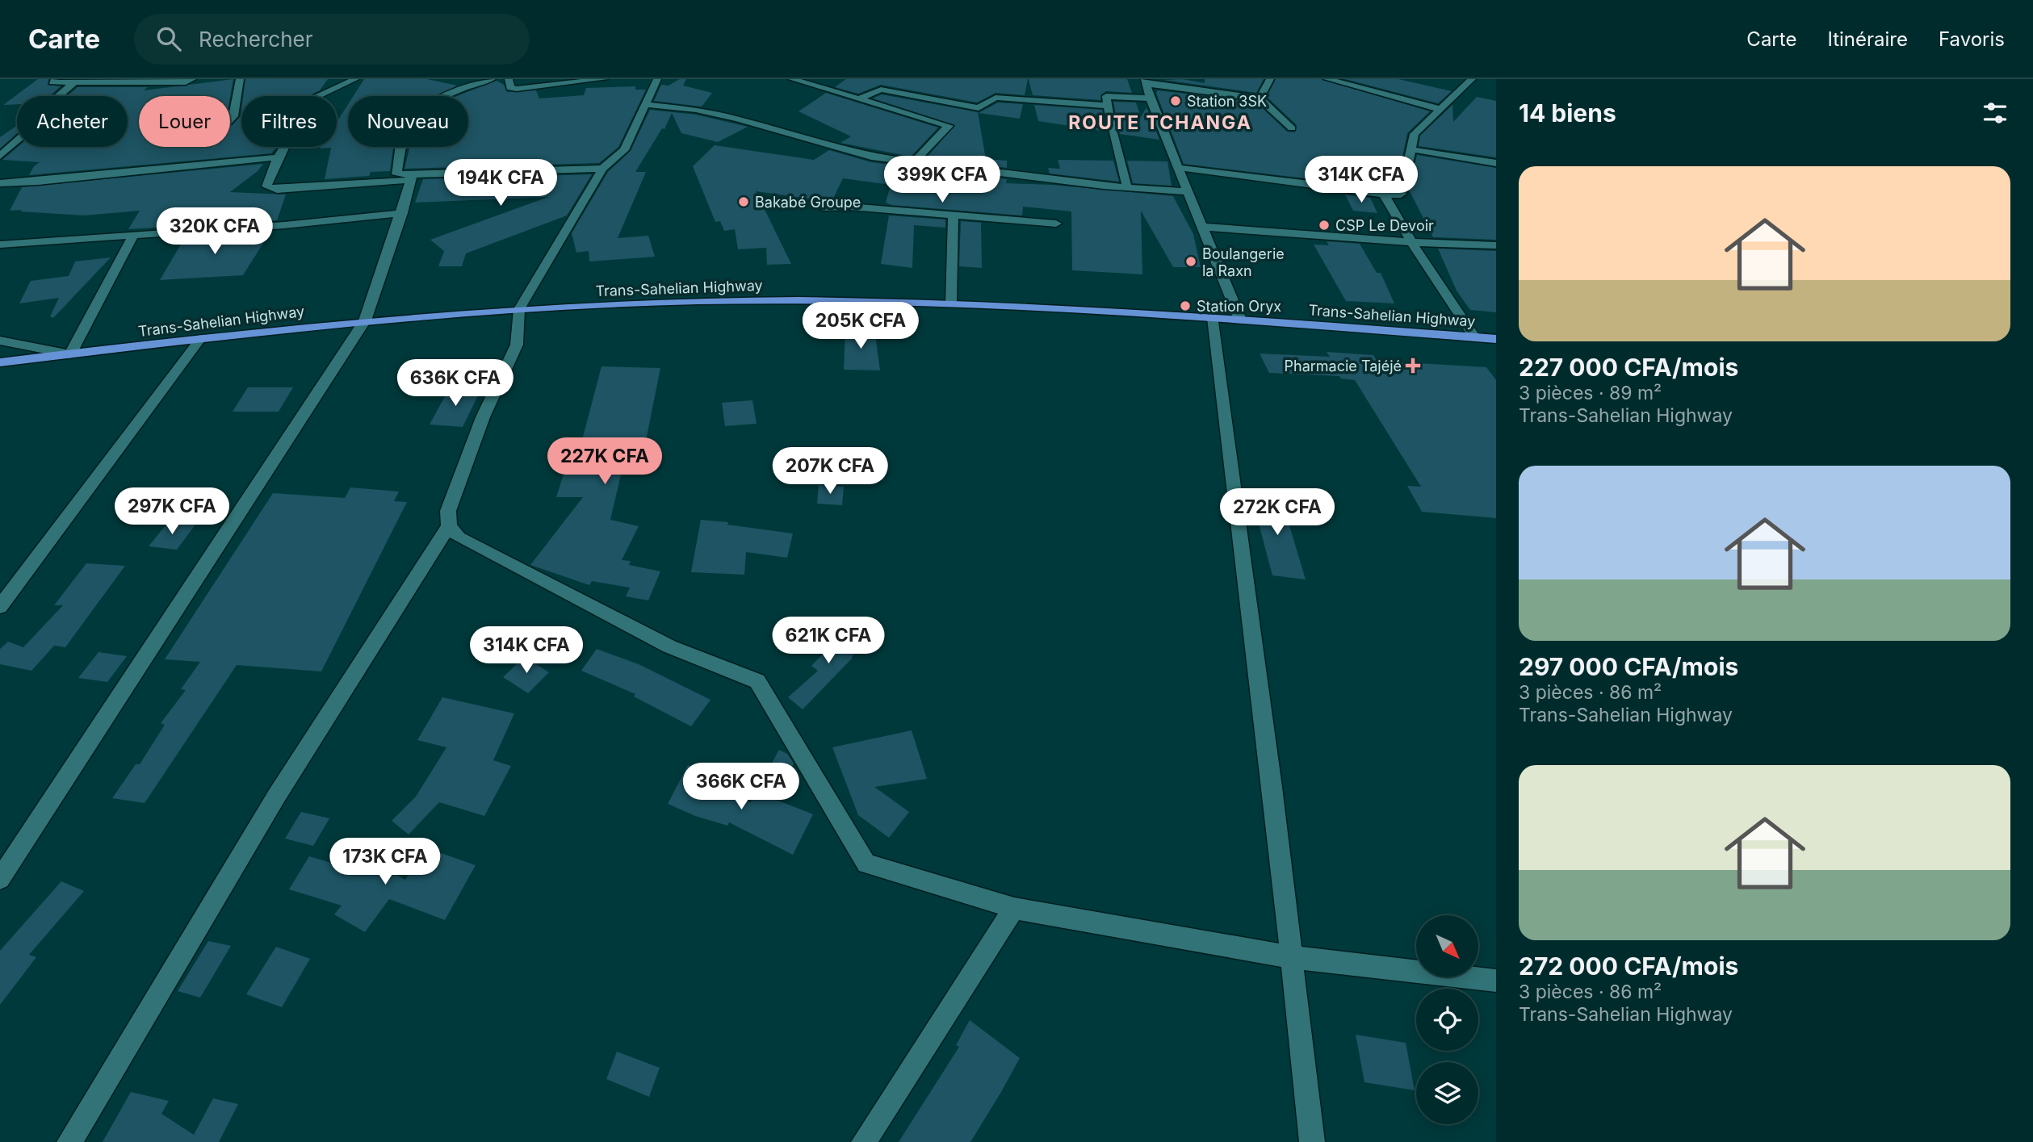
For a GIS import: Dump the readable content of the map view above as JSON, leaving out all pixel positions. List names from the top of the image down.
{
  "streets": {
    "highway": ["Trans-Sahelian Highway"]
  },
  "districts": ["ROUTE TCHANGA"],
  "places": {
    "other": [
      "Station 3SK",
      "Bakabé Groupe",
      "CSP Le Devoir",
      "Boulangerie la Raxn",
      "Station Oryx"
    ],
    "health": ["Pharmacie Tajéjé"]
  },
  "north": "bottom right",
  "page": {
    "header": "Carte",
    "search": "Rechercher",
    "nav": ["Carte", "Itinéraire", "Favoris"],
    "heading": "14 biens",
    "chip": [
      "Acheter",
      "Louer",
      "Filtres",
      "Nouveau"
    ],
    "list": [
      {
        "name": "227 000 CFA/mois",
        "note": "3 pièces · 89 m² · Trans-Sahelian Highway"
      },
      {
        "name": "297 000 CFA/mois",
        "note": "3 pièces · 86 m² · Trans-Sahelian Highway"
      },
      {
        "name": "272 000 CFA/mois",
        "note": "3 pièces · 86 m² · Trans-Sahelian Highway"
      }
    ],
    "price": [
      "399K CFA",
      "314K CFA",
      "194K CFA",
      "320K CFA",
      "205K CFA",
      "636K CFA",
      "227K CFA",
      "207K CFA",
      "297K CFA",
      "272K CFA",
      "621K CFA",
      "314K CFA",
      "366K CFA",
      "173K CFA"
    ]
  }
}
